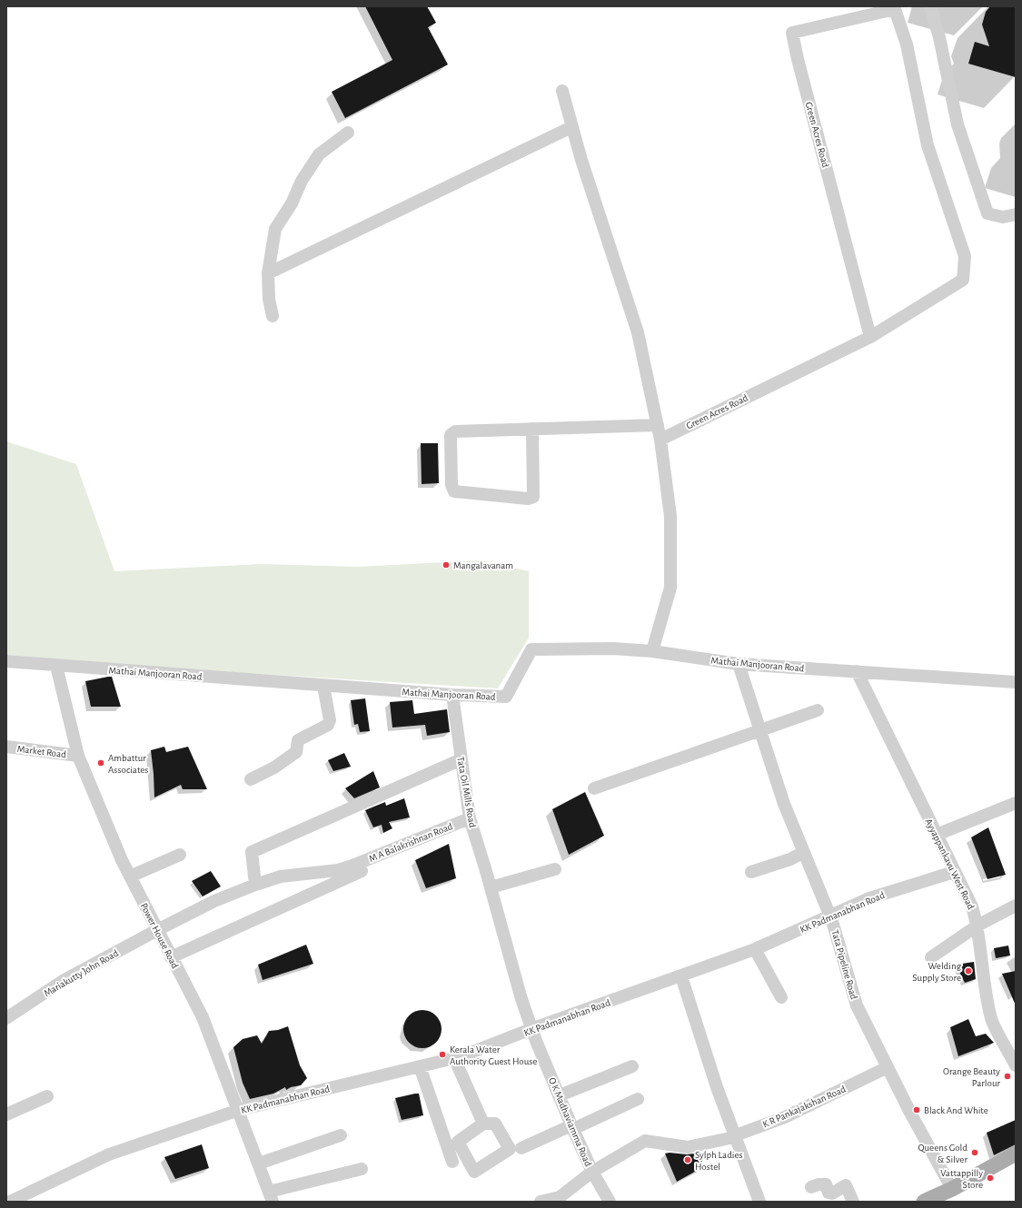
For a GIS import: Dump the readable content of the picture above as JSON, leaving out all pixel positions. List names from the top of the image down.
{
  "streets": {
    "street": [
      "Green Acres Road",
      "Mathai Manjooran Road",
      "Market Road",
      "Tata Oil Mills Road",
      "M A Balakrishnan Road",
      "Ayyappankavu West Road",
      "KK Padmanabhan Road",
      "Power House Road",
      "Tata Pipeline Road",
      "Mariakutty John Road",
      "K R Pankajakshan Road",
      "O K Madhaviamma Road"
    ]
  },
  "crossings": [
    ["Mathai Manjooran Road", "Tata Oil Mills Road"],
    ["Mathai Manjooran Road", "Ayyappankavu West Road"],
    ["Mathai Manjooran Road", "Power House Road"],
    ["Mathai Manjooran Road", "Tata Pipeline Road"],
    ["Market Road", "Power House Road"],
    ["Tata Oil Mills Road", "M A Balakrishnan Road"],
    ["Tata Oil Mills Road", "KK Padmanabhan Road"],
    ["Tata Oil Mills Road", "O K Madhaviamma Road"],
    ["M A Balakrishnan Road", "Mariakutty John Road"],
    ["Ayyappankavu West Road", "KK Padmanabhan Road"],
    ["KK Padmanabhan Road", "Power House Road"],
    ["KK Padmanabhan Road", "Tata Pipeline Road"],
    ["KK Padmanabhan Road", "O K Madhaviamma Road"],
    ["Power House Road", "Mariakutty John Road"],
    ["Tata Pipeline Road", "K R Pankajakshan Road"],
    ["K R Pankajakshan Road", "O K Madhaviamma Road"]
  ],
  "places": [
    "Mangalavanam",
    "Ambattur Associates",
    "Welding Supply Store",
    "Kerala Water Authority Guest House",
    "Orange Beauty Parlour",
    "Black And White",
    "Queens Gold & Silver",
    "Sylph Ladies Hostel",
    "Vattappilly Store"
  ]
}
